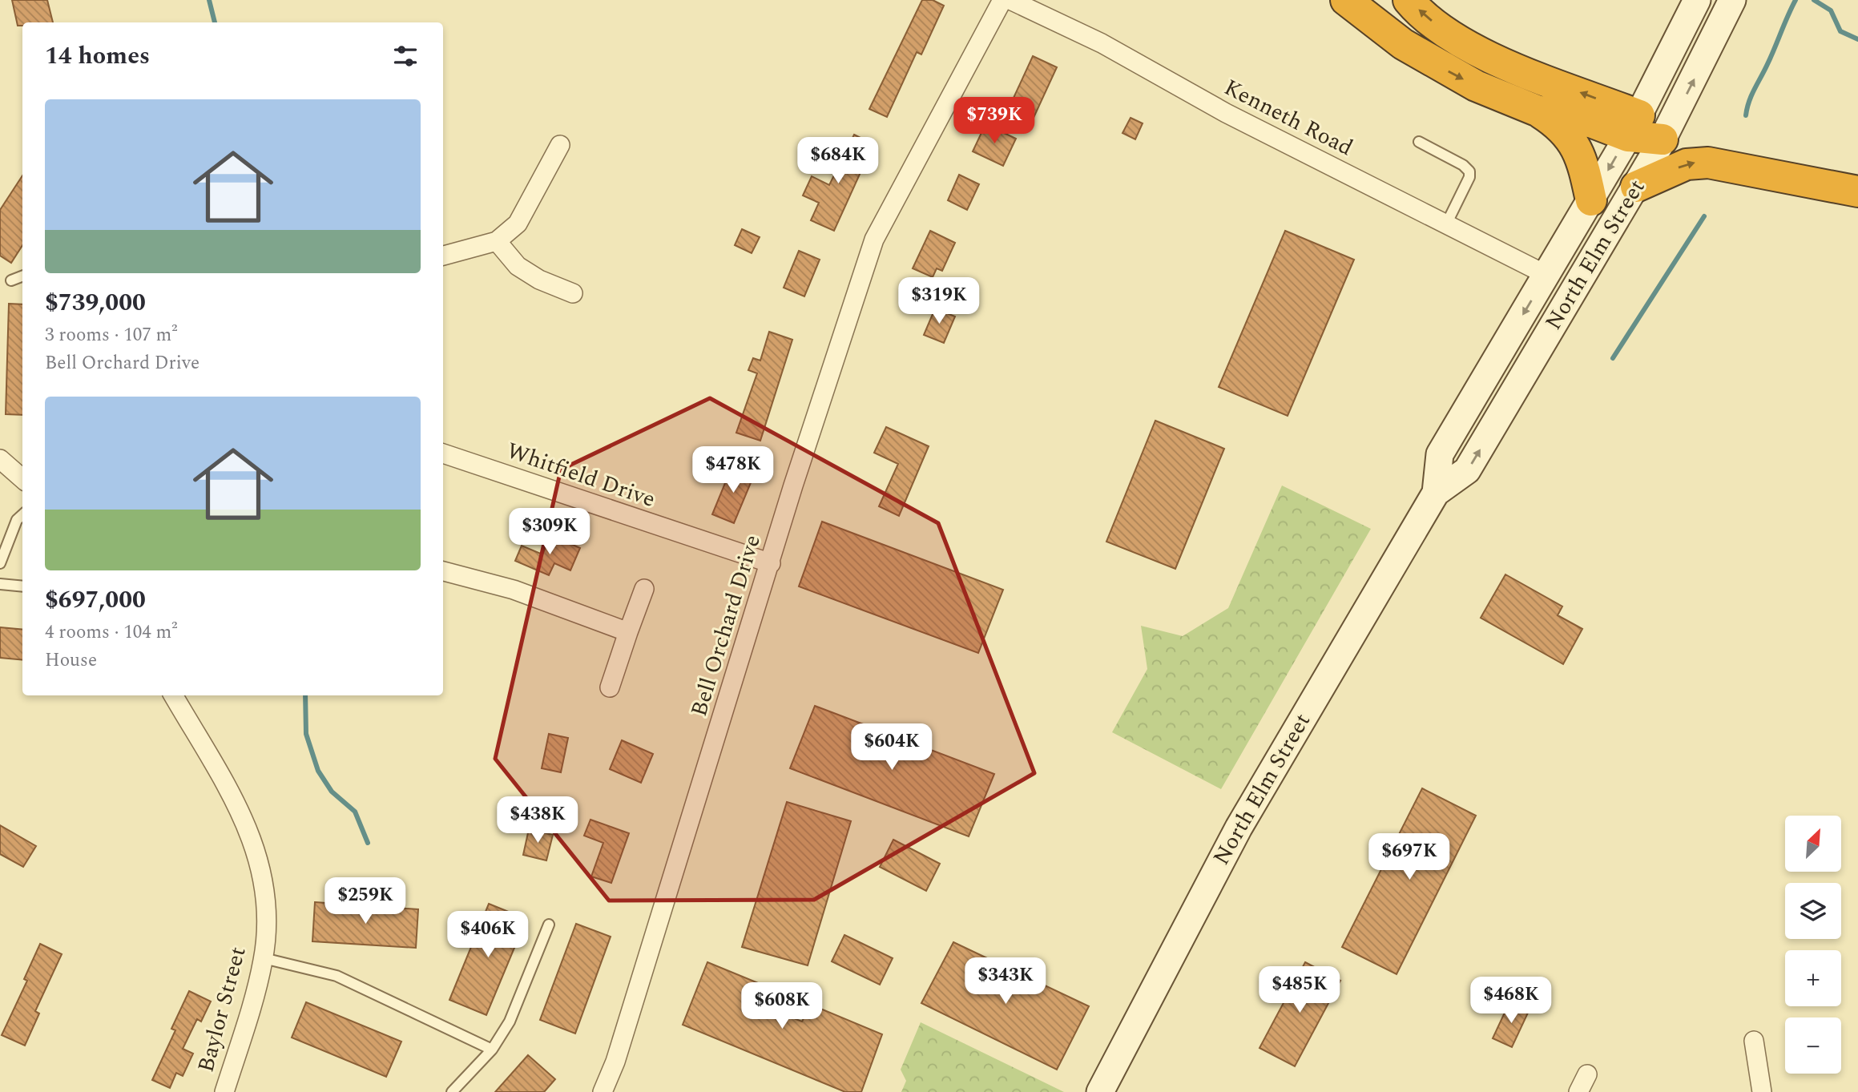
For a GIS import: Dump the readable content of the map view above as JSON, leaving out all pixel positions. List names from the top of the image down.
{
  "streets": {
    "main road": ["North Elm Street"],
    "street": [
      "Kenneth Road",
      "Whitfield Drive",
      "Bell Orchard Drive",
      "Baylor Street"
    ]
  },
  "crossings": [
    ["Kenneth Road", "North Elm Street"],
    ["Whitfield Drive", "Bell Orchard Drive"]
  ],
  "north": "top right",
  "page": {
    "heading": "14 homes",
    "list": [
      {
        "name": "$739,000",
        "note": "3 rooms · 107 m² · Bell Orchard Drive"
      },
      {
        "name": "$697,000",
        "note": "4 rooms · 104 m² · House"
      }
    ],
    "price": [
      "$739K",
      "$684K",
      "$319K",
      "$478K",
      "$309K",
      "$604K",
      "$438K",
      "$697K",
      "$259K",
      "$406K",
      "$343K",
      "$485K",
      "$468K",
      "$608K"
    ],
    "map_buttons": ["+", "−"]
  }
}
